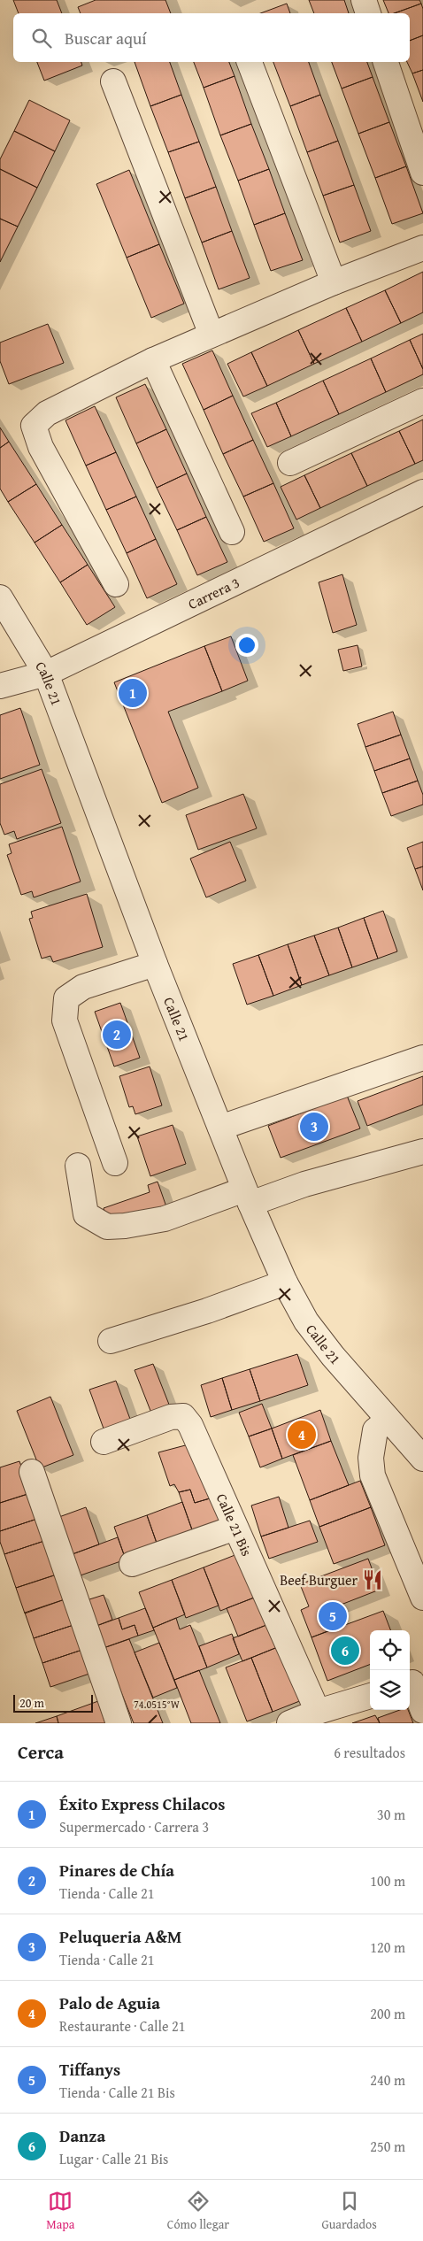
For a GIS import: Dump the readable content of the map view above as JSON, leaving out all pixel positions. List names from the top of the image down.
{
  "streets": {
    "street": ["Carrera 3", "Calle 21", "Calle 21 Bis"]
  },
  "crossings": [
    ["Carrera 3", "Calle 21"]
  ],
  "places": {
    "restaurant": ["Beef Burguer"]
  },
  "scale_bar": "20 m",
  "page": {
    "search": "Buscar aquí",
    "pins": [
      "1",
      "2",
      "3",
      "4",
      "5",
      "6"
    ],
    "scale": "20 m",
    "heading": ["Cerca", "6 resultados"],
    "list": [
      {
        "mark": "1",
        "name": "Éxito Express Chilacos",
        "note": "Supermercado · Carrera 3",
        "value": "30 m"
      },
      {
        "mark": "2",
        "name": "Pinares de Chía",
        "note": "Tienda · Calle 21",
        "value": "100 m"
      },
      {
        "mark": "3",
        "name": "Peluqueria A&M",
        "note": "Tienda · Calle 21",
        "value": "120 m"
      },
      {
        "mark": "4",
        "name": "Palo de Aguia",
        "note": "Restaurante · Calle 21",
        "value": "200 m"
      },
      {
        "mark": "5",
        "name": "Tiffanys",
        "note": "Tienda · Calle 21 Bis",
        "value": "240 m"
      },
      {
        "mark": "6",
        "name": "Danza",
        "note": "Lugar · Calle 21 Bis",
        "value": "250 m"
      }
    ],
    "nav": ["Mapa", "Cómo llegar", "Guardados"]
  },
  "coordinates": ["74.0515°W"]
}
